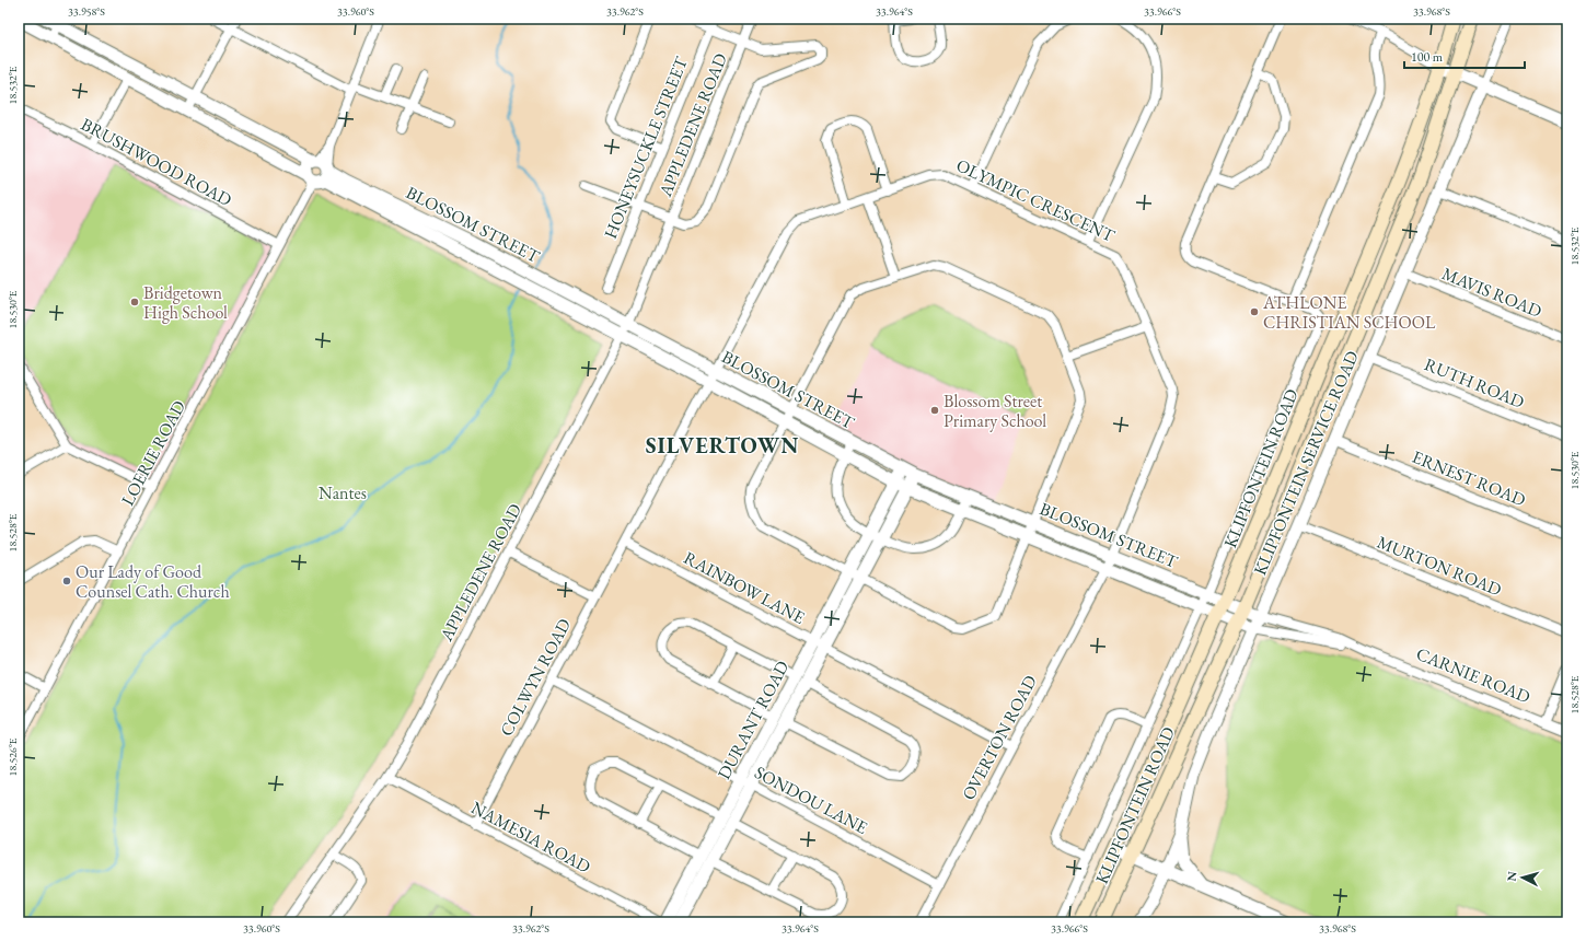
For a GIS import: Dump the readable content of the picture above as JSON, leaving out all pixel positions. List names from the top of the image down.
{
  "streets": {
    "main road": ["KLIPFONTEIN ROAD"],
    "street": [
      "APPLEDENE ROAD",
      "HONEYSUCKLE STREET",
      "BRUSHWOOD ROAD",
      "OLYMPIC CRESCENT",
      "BLOSSOM STREET",
      "MAVIS ROAD",
      "RUTH ROAD",
      "LOERIE ROAD",
      "KLIPFONTEIN SERVICE ROAD",
      "ERNEST ROAD",
      "MURTON ROAD",
      "RAINBOW LANE",
      "CARNIE ROAD",
      "COLWYN ROAD",
      "DURANT ROAD",
      "OVERTON ROAD",
      "SONDOU LANE",
      "NAMESIA ROAD"
    ]
  },
  "crossings": [
    ["APPLEDENE ROAD", "BLOSSOM STREET"],
    ["APPLEDENE ROAD", "NAMESIA ROAD"],
    ["BRUSHWOOD ROAD", "LOERIE ROAD"],
    ["OLYMPIC CRESCENT", "BLOSSOM STREET"],
    ["OLYMPIC CRESCENT", "COLWYN ROAD"],
    ["OLYMPIC CRESCENT", "OVERTON ROAD"],
    ["BLOSSOM STREET", "LOERIE ROAD"],
    ["BLOSSOM STREET", "KLIPFONTEIN ROAD"],
    ["BLOSSOM STREET", "CARNIE ROAD"],
    ["BLOSSOM STREET", "COLWYN ROAD"],
    ["BLOSSOM STREET", "DURANT ROAD"],
    ["BLOSSOM STREET", "OVERTON ROAD"],
    ["MAVIS ROAD", "KLIPFONTEIN SERVICE ROAD"],
    ["RUTH ROAD", "KLIPFONTEIN SERVICE ROAD"],
    ["KLIPFONTEIN SERVICE ROAD", "ERNEST ROAD"],
    ["KLIPFONTEIN SERVICE ROAD", "MURTON ROAD"],
    ["KLIPFONTEIN SERVICE ROAD", "CARNIE ROAD"],
    ["KLIPFONTEIN ROAD", "CARNIE ROAD"],
    ["RAINBOW LANE", "COLWYN ROAD"],
    ["RAINBOW LANE", "DURANT ROAD"],
    ["RAINBOW LANE", "OVERTON ROAD"],
    ["COLWYN ROAD", "SONDOU LANE"],
    ["COLWYN ROAD", "NAMESIA ROAD"],
    ["DURANT ROAD", "SONDOU LANE"],
    ["OVERTON ROAD", "SONDOU LANE"]
  ],
  "districts": ["SILVERTOWN"],
  "parks": ["Nantes"],
  "places": [
    "Bridgetown High School",
    "ATHLONE CHRISTIAN SCHOOL",
    "Blossom Street Primary School",
    "Our Lady of Good Counsel Cath. Church"
  ],
  "scale_bar": "100 m",
  "north": "left",
  "coordinates": [
    "33.958°S",
    "33.960°S",
    "33.962°S",
    "33.964°S",
    "33.966°S",
    "33.968°S",
    "18.532°E",
    "18.530°E",
    "18.528°E",
    "18.526°E"
  ]
}
